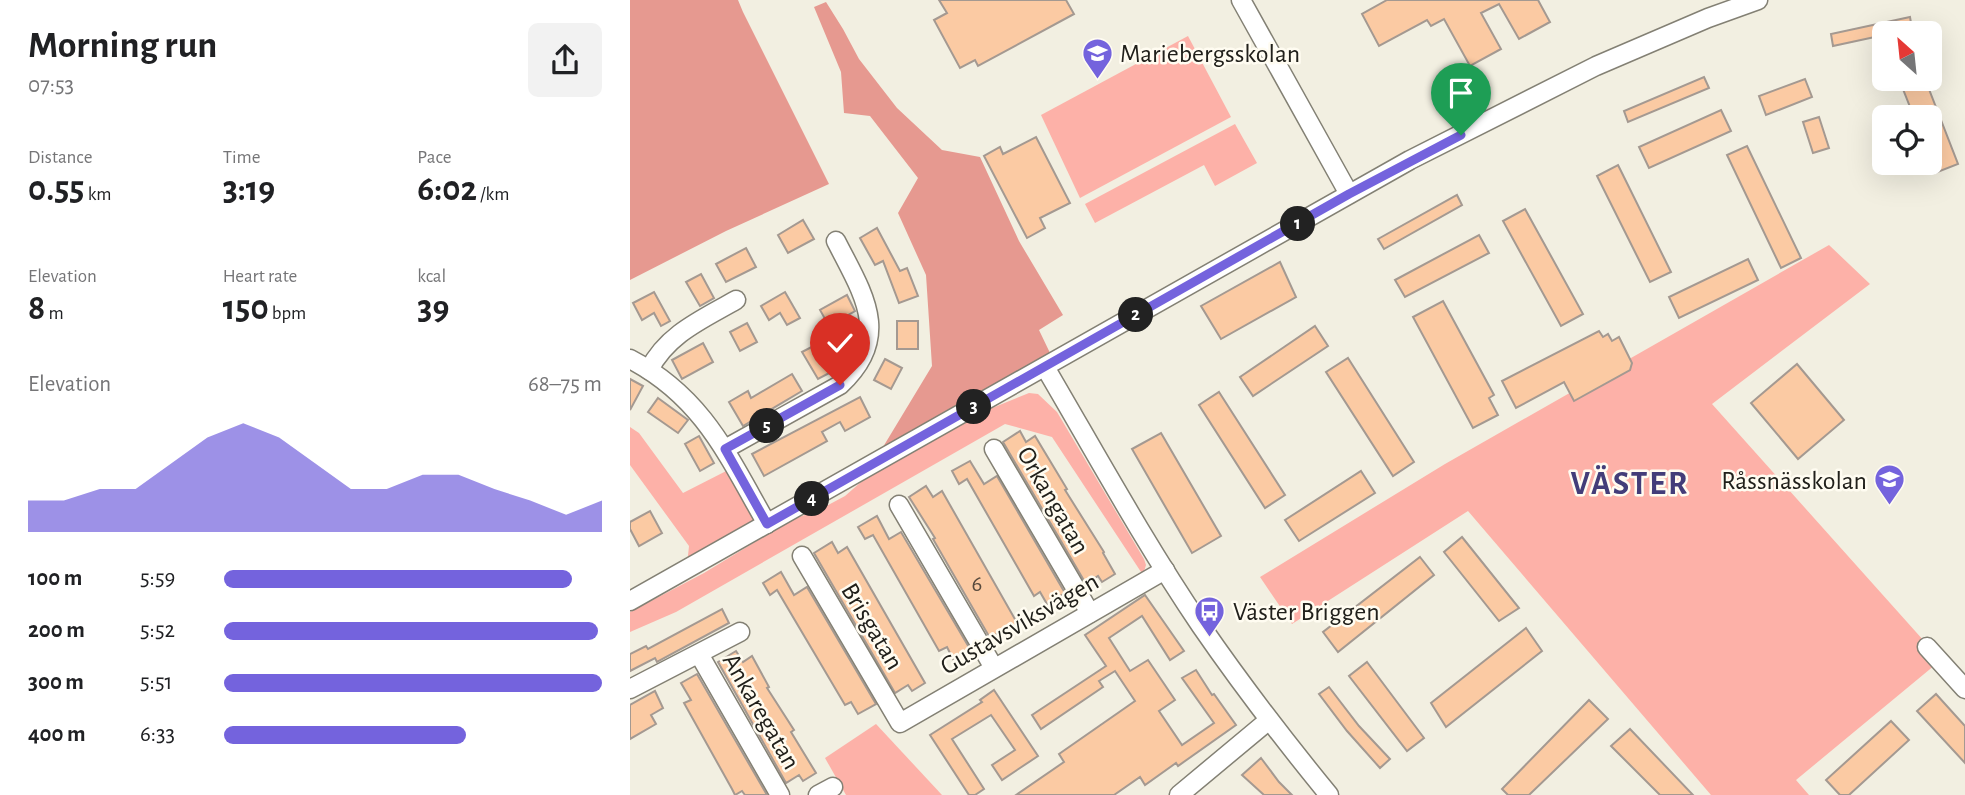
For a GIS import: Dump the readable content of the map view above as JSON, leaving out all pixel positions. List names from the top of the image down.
{
  "streets": {
    "street": [
      "Orkangatan",
      "Gustavsviksvägen",
      "Brisgatan",
      "Ankaregatan"
    ]
  },
  "crossings": [
    ["Orkangatan", "Gustavsviksvägen"],
    ["Gustavsviksvägen", "Brisgatan"]
  ],
  "districts": ["VÄSTER"],
  "places": {
    "school or university": ["Mariebergsskolan", "Råssnässkolan"],
    "bus stop": ["Väster Briggen"]
  },
  "house_numbers": ["6"],
  "north": "top left",
  "page": {
    "heading": ["Morning run", "07:53"],
    "stats": [
      ["Distance", "0.55 km"],
      ["Time", "3:19"],
      ["Pace", "6:02 /km"],
      ["Elevation", "8 m"],
      ["Heart rate", "150 bpm"],
      ["kcal", "39"]
    ],
    "pins": [
      "1",
      "2",
      "3",
      "5",
      "4"
    ],
    "chart": ["Elevation", "68–75 m"],
    "list": [
      {
        "name": "100 m",
        "note": "5:59"
      },
      {
        "name": "200 m",
        "note": "5:52"
      },
      {
        "name": "300 m",
        "note": "5:51"
      },
      {
        "name": "400 m",
        "note": "6:33"
      }
    ]
  }
}
